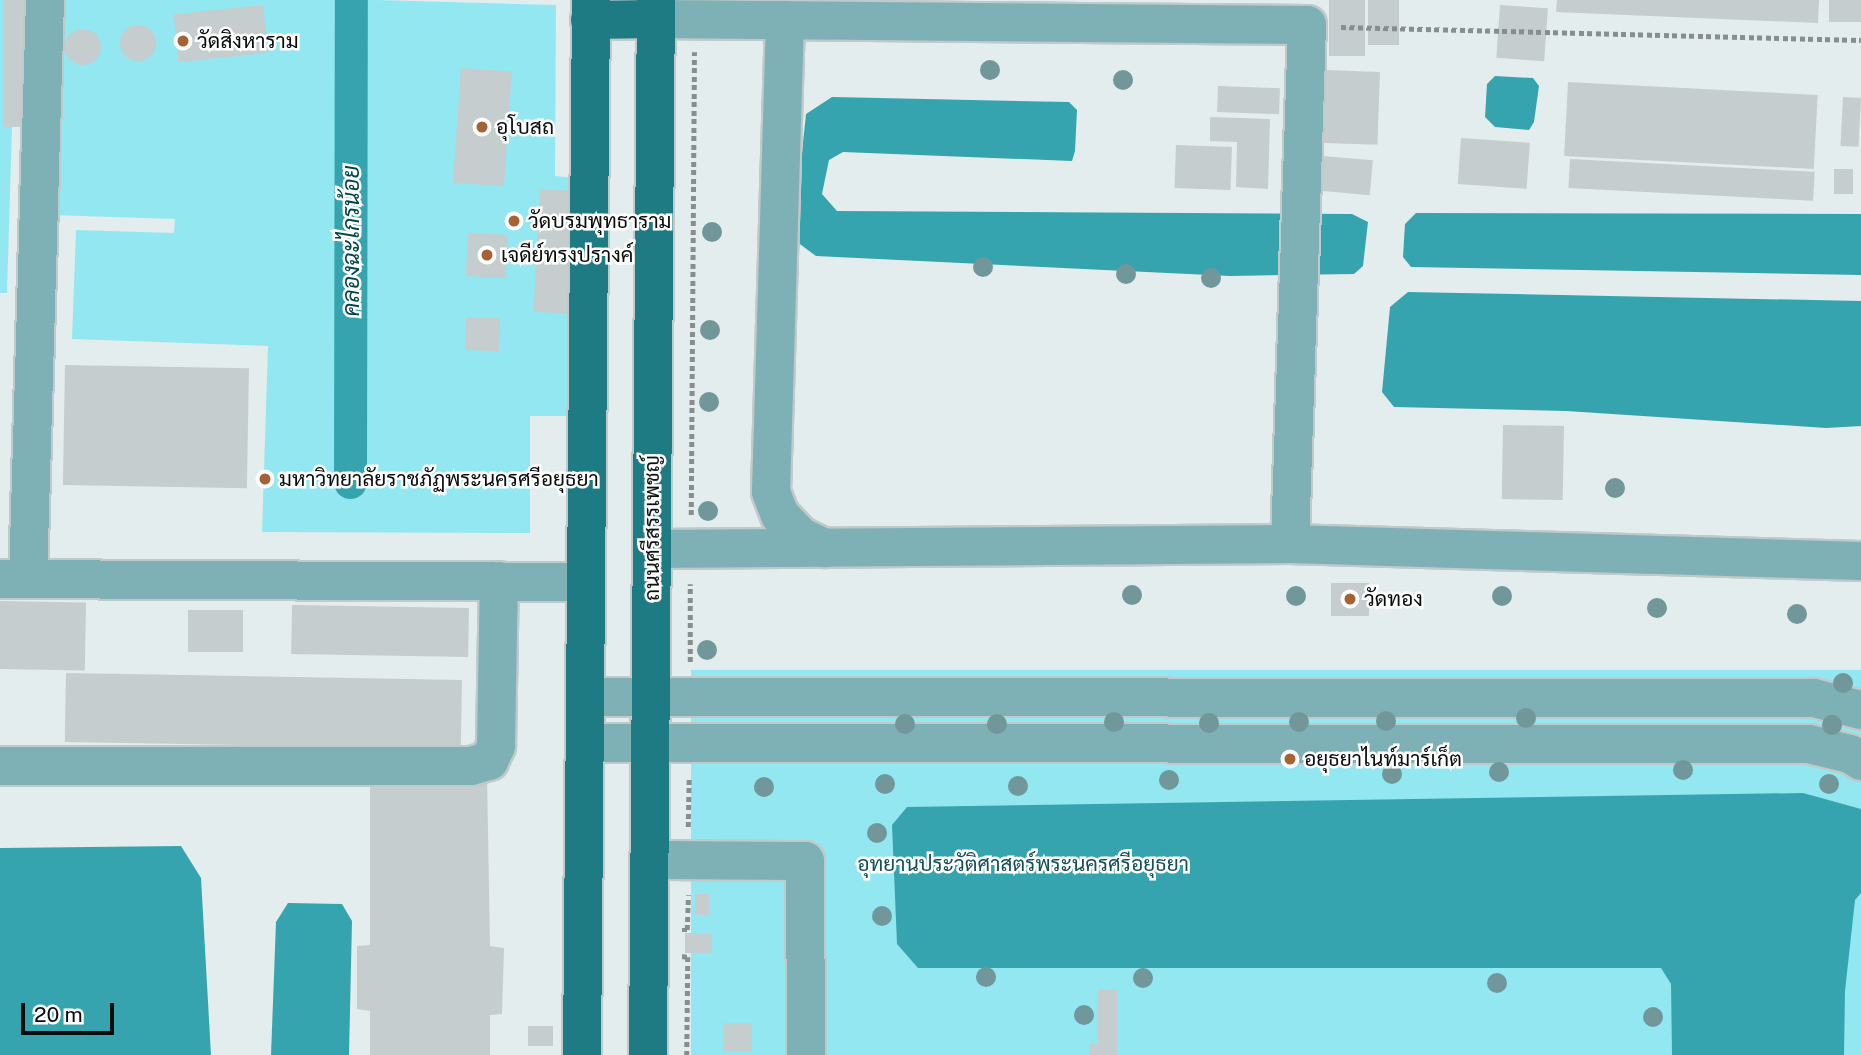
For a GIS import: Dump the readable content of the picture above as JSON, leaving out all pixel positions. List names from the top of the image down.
{
  "streets": {
    "main road": ["ถนนศรีสรรเพชญ์"]
  },
  "water": ["คลองฉะไกรน้อย"],
  "parks": ["อุทยานประวัติศาสตร์พระนครศรีอยุธยา"],
  "places": [
    "วัดสิงหาราม",
    "อุโบสถ",
    "วัดบรมพุทธาราม",
    "เจดีย์ทรงปรางค์",
    "มหาวิทยาลัยราชภัฏพระนครศรีอยุธยา",
    "วัดทอง",
    "อยุธยาไนท์มาร์เก็ต"
  ],
  "scale_bar": "20 m"
}
